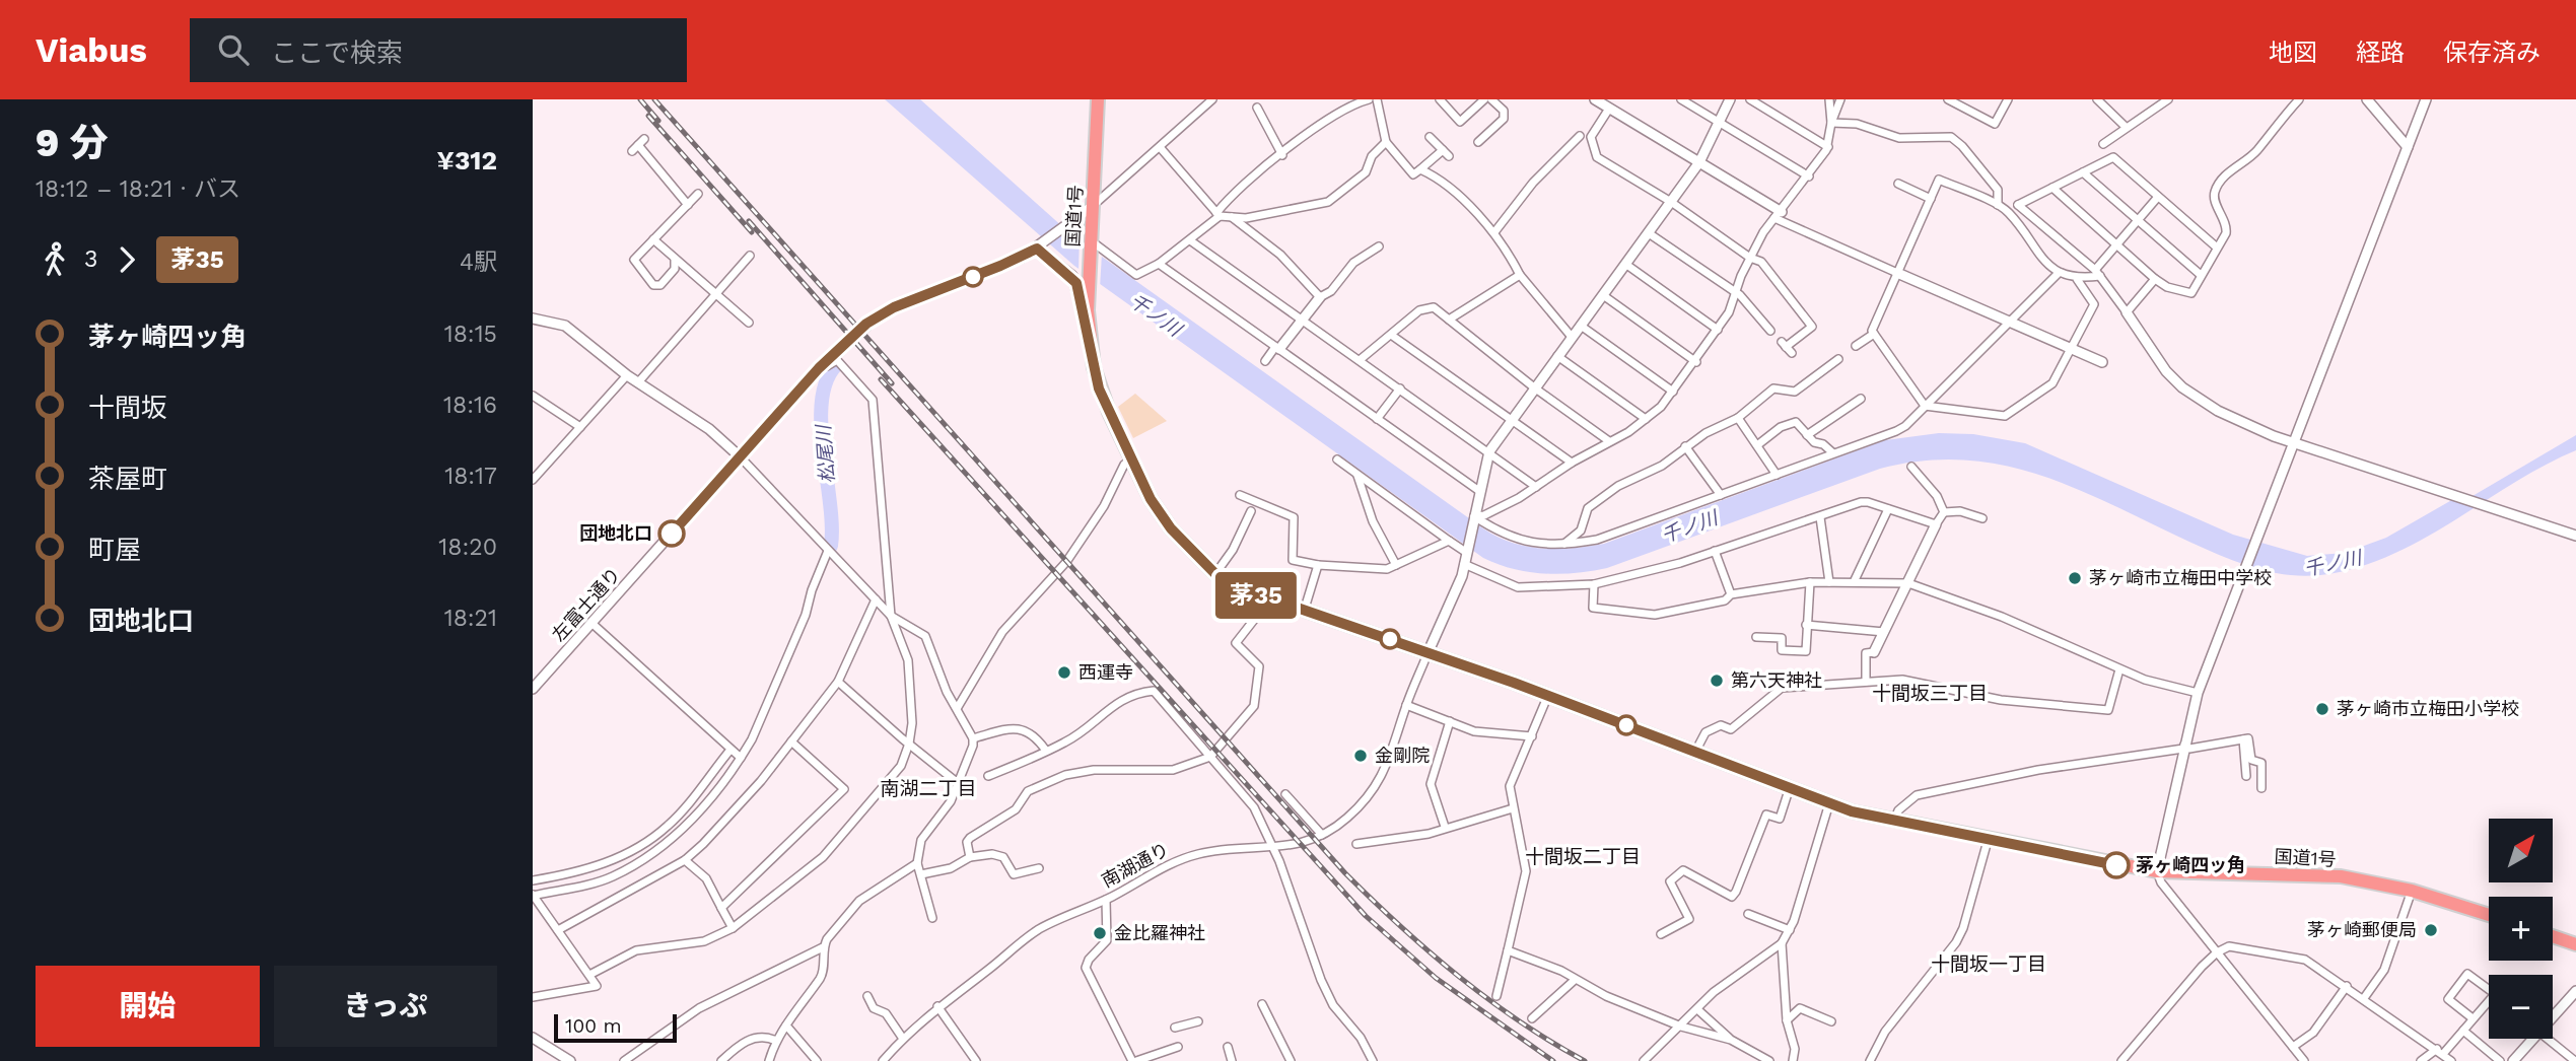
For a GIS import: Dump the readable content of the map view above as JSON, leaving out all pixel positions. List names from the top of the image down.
{
  "streets": {
    "highway": ["国道1号"],
    "street": ["左富士通り", "南湖通り"]
  },
  "crossings": [
    ["国道1号", "左富士通り"],
    ["国道1号", "南湖通り"]
  ],
  "districts": [
    "十間坂三丁目",
    "南湖二丁目",
    "十間坂二丁目",
    "十間坂一丁目"
  ],
  "water": ["千ノ川", "松尾川"],
  "places": [
    "団地北口",
    "茅ヶ崎市立梅田中学校",
    "西運寺",
    "第六天神社",
    "茅ヶ崎市立梅田小学校",
    "金剛院",
    "茅ヶ崎四ッ角",
    "茅ヶ崎郵便局",
    "金比羅神社"
  ],
  "lines": ["bus line 茅35"],
  "scale_bar": "100 m",
  "north": "top right",
  "page": {
    "header": "Viabus",
    "search": "ここで検索",
    "nav": ["地図", "経路", "保存済み"],
    "heading": ["9 分", "18:12 – 18:21 · バス", "¥312"],
    "on_map": "茅35",
    "legs": ["3", "茅35", "4駅"],
    "list": [
      {
        "name": "茅ヶ崎四ッ角",
        "value": "18:15"
      },
      {
        "name": "十間坂",
        "value": "18:16"
      },
      {
        "name": "茶屋町",
        "value": "18:17"
      },
      {
        "name": "町屋",
        "value": "18:20"
      },
      {
        "name": "団地北口",
        "value": "18:21"
      }
    ],
    "map_buttons": ["+", "−"],
    "buttons": ["開始", "きっぷ"],
    "scale": "100 m"
  }
}
